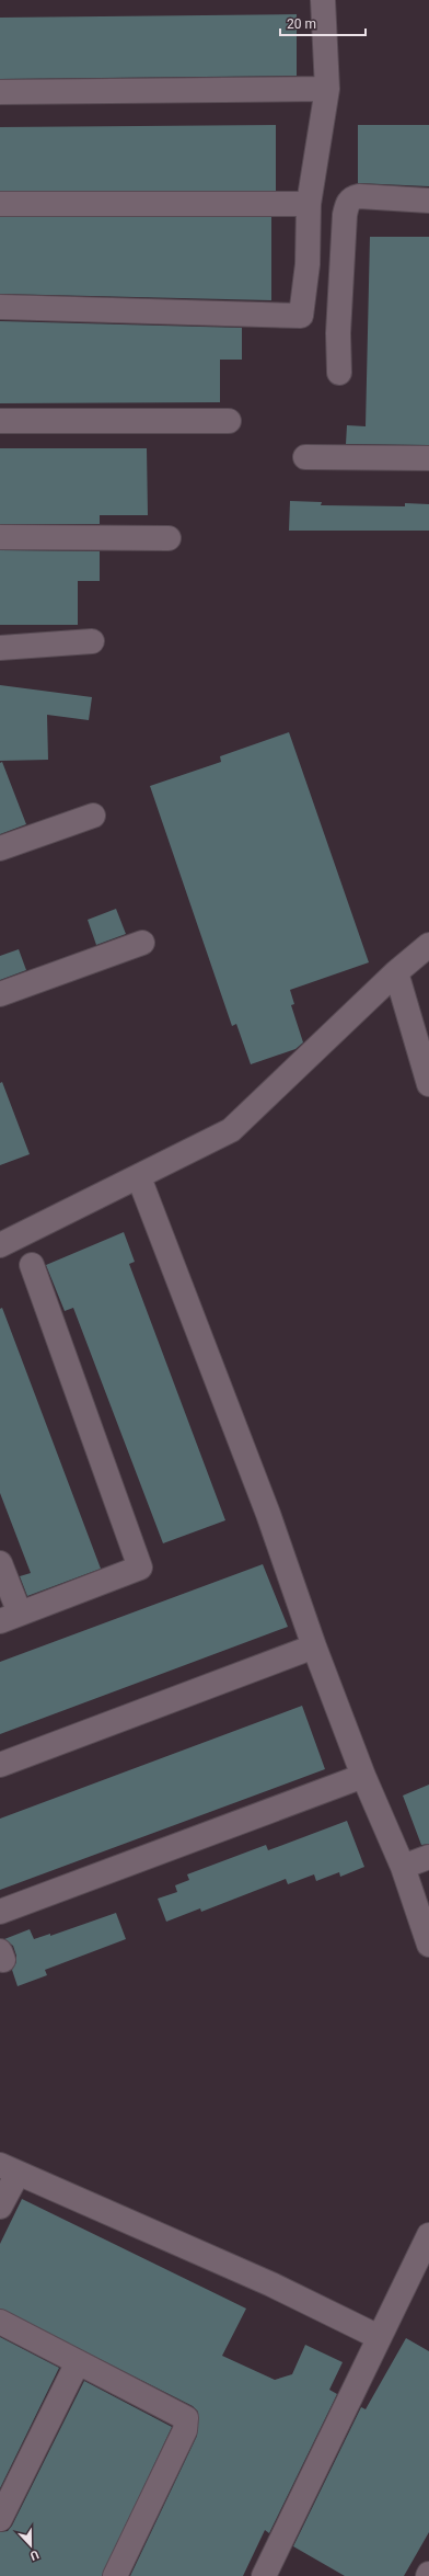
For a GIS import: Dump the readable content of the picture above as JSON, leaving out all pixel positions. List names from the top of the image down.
{
  "scale_bar": "20 m",
  "north": "bottom"
}
